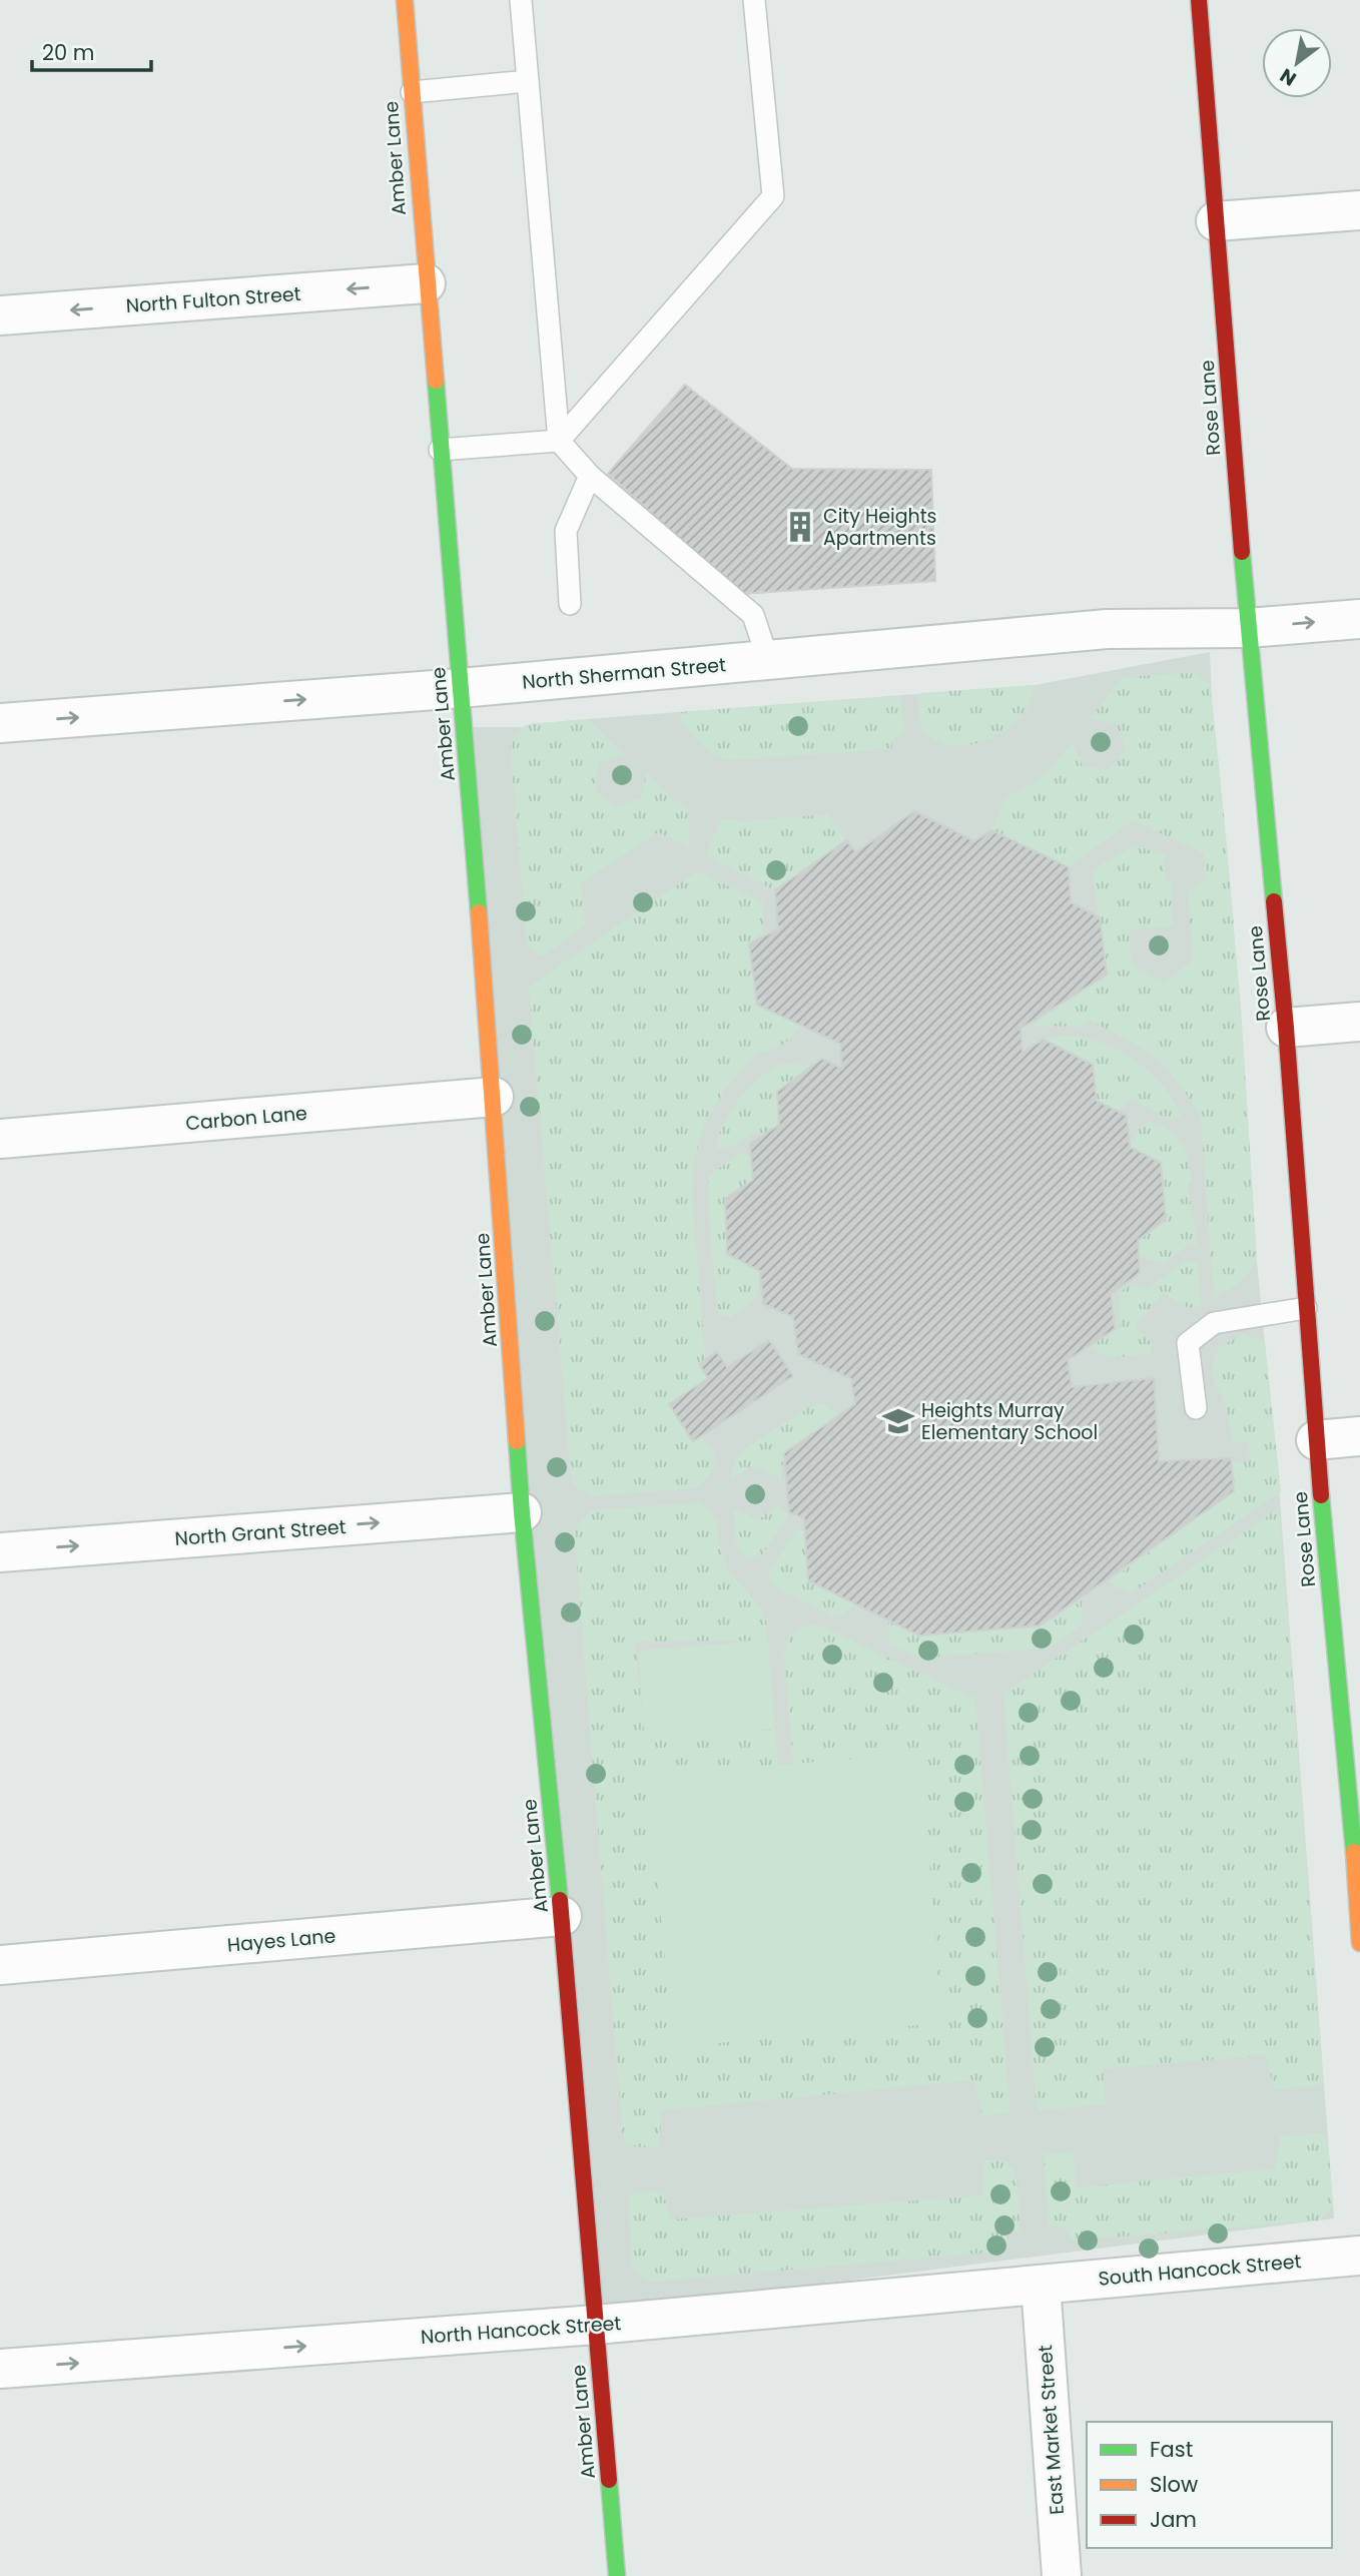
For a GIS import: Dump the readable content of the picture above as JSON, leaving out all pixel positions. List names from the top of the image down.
{
  "streets": {
    "street": [
      "Amber Lane",
      "North Fulton Street",
      "Rose Lane",
      "North Sherman Street",
      "Carbon Lane",
      "North Grant Street",
      "Hayes Lane",
      "South Hancock Street",
      "North Hancock Street",
      "East Market Street"
    ]
  },
  "crossings": [
    ["Amber Lane", "North Fulton Street"],
    ["Amber Lane", "North Sherman Street"],
    ["Amber Lane", "Carbon Lane"],
    ["Amber Lane", "North Grant Street"],
    ["Amber Lane", "Hayes Lane"],
    ["Amber Lane", "North Hancock Street"],
    ["Rose Lane", "North Sherman Street"],
    ["South Hancock Street", "North Hancock Street"],
    ["South Hancock Street", "East Market Street"],
    ["North Hancock Street", "East Market Street"]
  ],
  "one_way": [
    "North Fulton Street",
    "North Sherman Street",
    "North Grant Street",
    "North Hancock Street"
  ],
  "places": {
    "building": ["City Heights Apartments"],
    "school or university": ["Heights Murray Elementary School"]
  },
  "legend": ["Fast", "Slow", "Jam"],
  "scale_bar": "20 m",
  "north": "bottom left"
}
